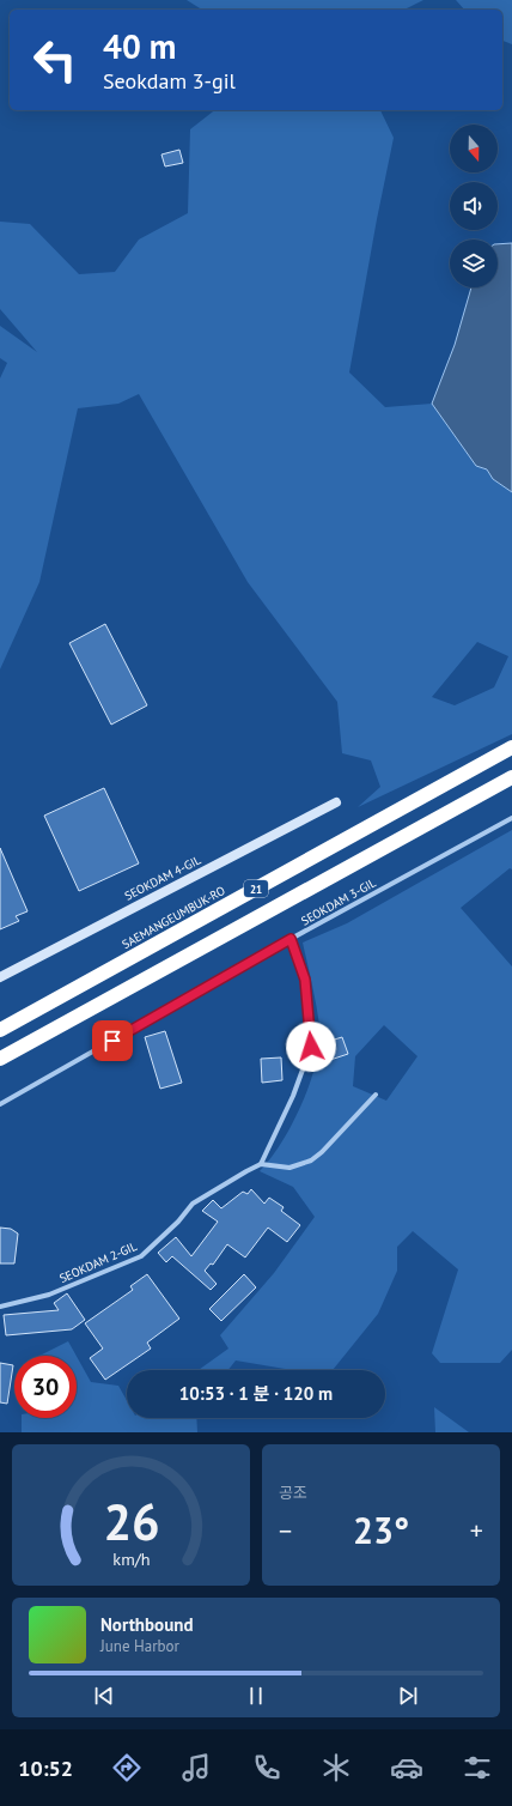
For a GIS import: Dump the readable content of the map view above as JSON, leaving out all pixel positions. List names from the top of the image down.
{
  "streets": {
    "highway": ["21", "SAEMANGEUMBUK-RO"],
    "street": ["SEOKDAM 4-GIL", "SEOKDAM 3-GIL", "SEOKDAM 2-GIL"]
  },
  "north": "bottom",
  "page": {
    "turn": ["40 m", "Seokdam 3-gil"],
    "limit": "30",
    "trip": "10:53 · 1 분 · 120 m",
    "tile": "공조",
    "heat": ["−", "23°", "+"],
    "song": ["Northbound", "June Harbor"],
    "tabs": "10:52",
    "gauge": ["26", "km/h"]
  }
}
